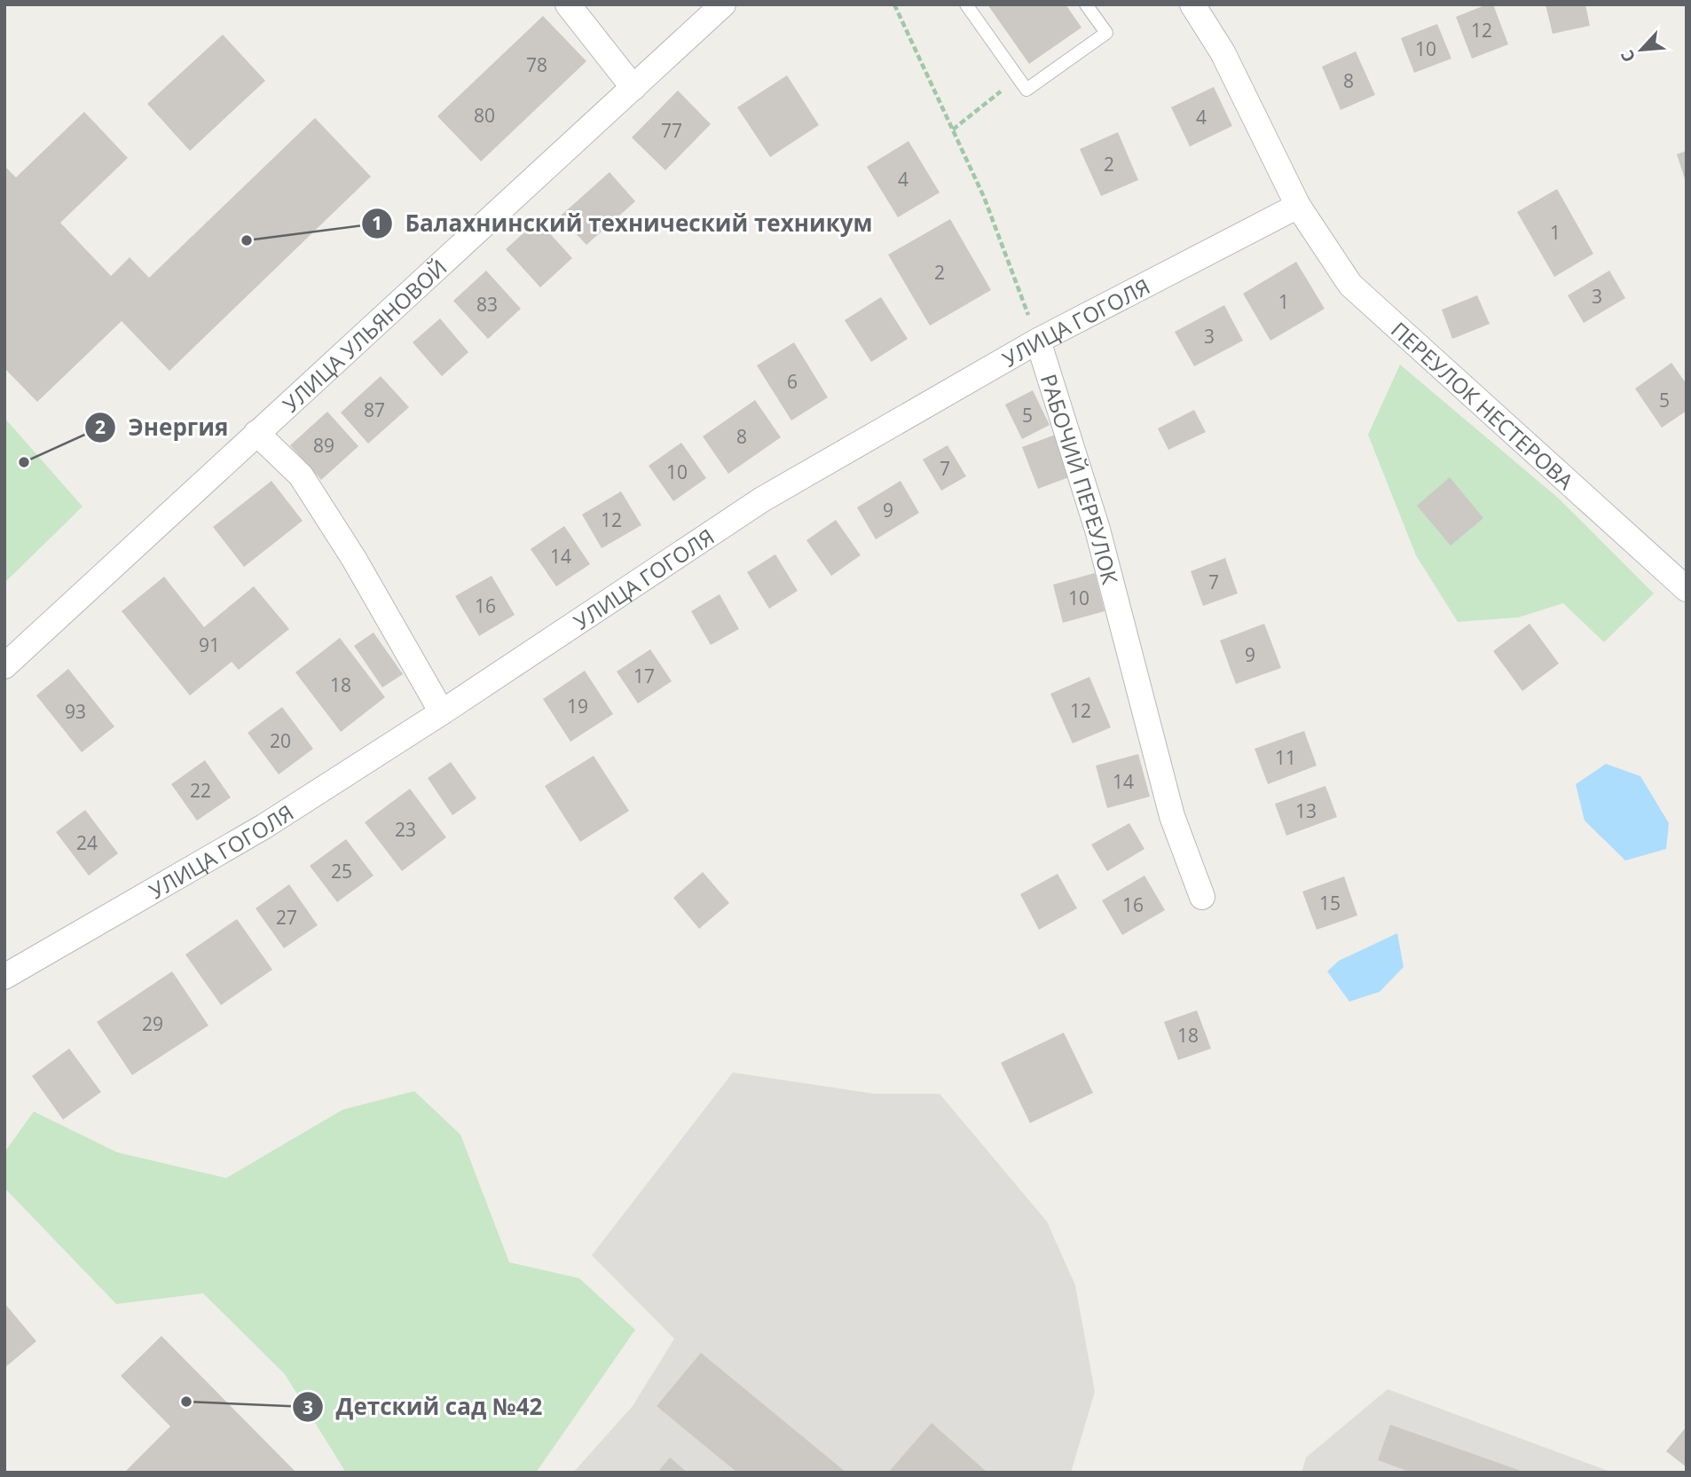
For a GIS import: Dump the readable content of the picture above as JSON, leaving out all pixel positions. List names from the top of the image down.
{
  "streets": {
    "street": [
      "УЛИЦА ГОГОЛЯ",
      "УЛИЦА УЛЬЯНОВОЙ",
      "ПЕРЕУЛОК НЕСТЕРОВА",
      "РАБОЧИЙ ПЕРЕУЛОК"
    ]
  },
  "crossings": [
    ["УЛИЦА ГОГОЛЯ", "ПЕРЕУЛОК НЕСТЕРОВА"],
    ["УЛИЦА ГОГОЛЯ", "РАБОЧИЙ ПЕРЕУЛОК"]
  ],
  "places": ["Балахнинский технический техникум", "Энергия", "Детский сад №42"],
  "house_numbers": [
    "12",
    "10",
    "78",
    "8",
    "80",
    "4",
    "77",
    "2",
    "4",
    "1",
    "2",
    "3",
    "1",
    "83",
    "3",
    "6",
    "5",
    "87",
    "5",
    "8",
    "89",
    "7",
    "10",
    "9",
    "12",
    "14",
    "7",
    "10",
    "16",
    "91",
    "9",
    "17",
    "18",
    "19",
    "12",
    "93",
    "20",
    "11",
    "14",
    "22",
    "13",
    "23",
    "24",
    "25",
    "15",
    "16",
    "27",
    "29",
    "18"
  ],
  "north": "bottom left"
}
